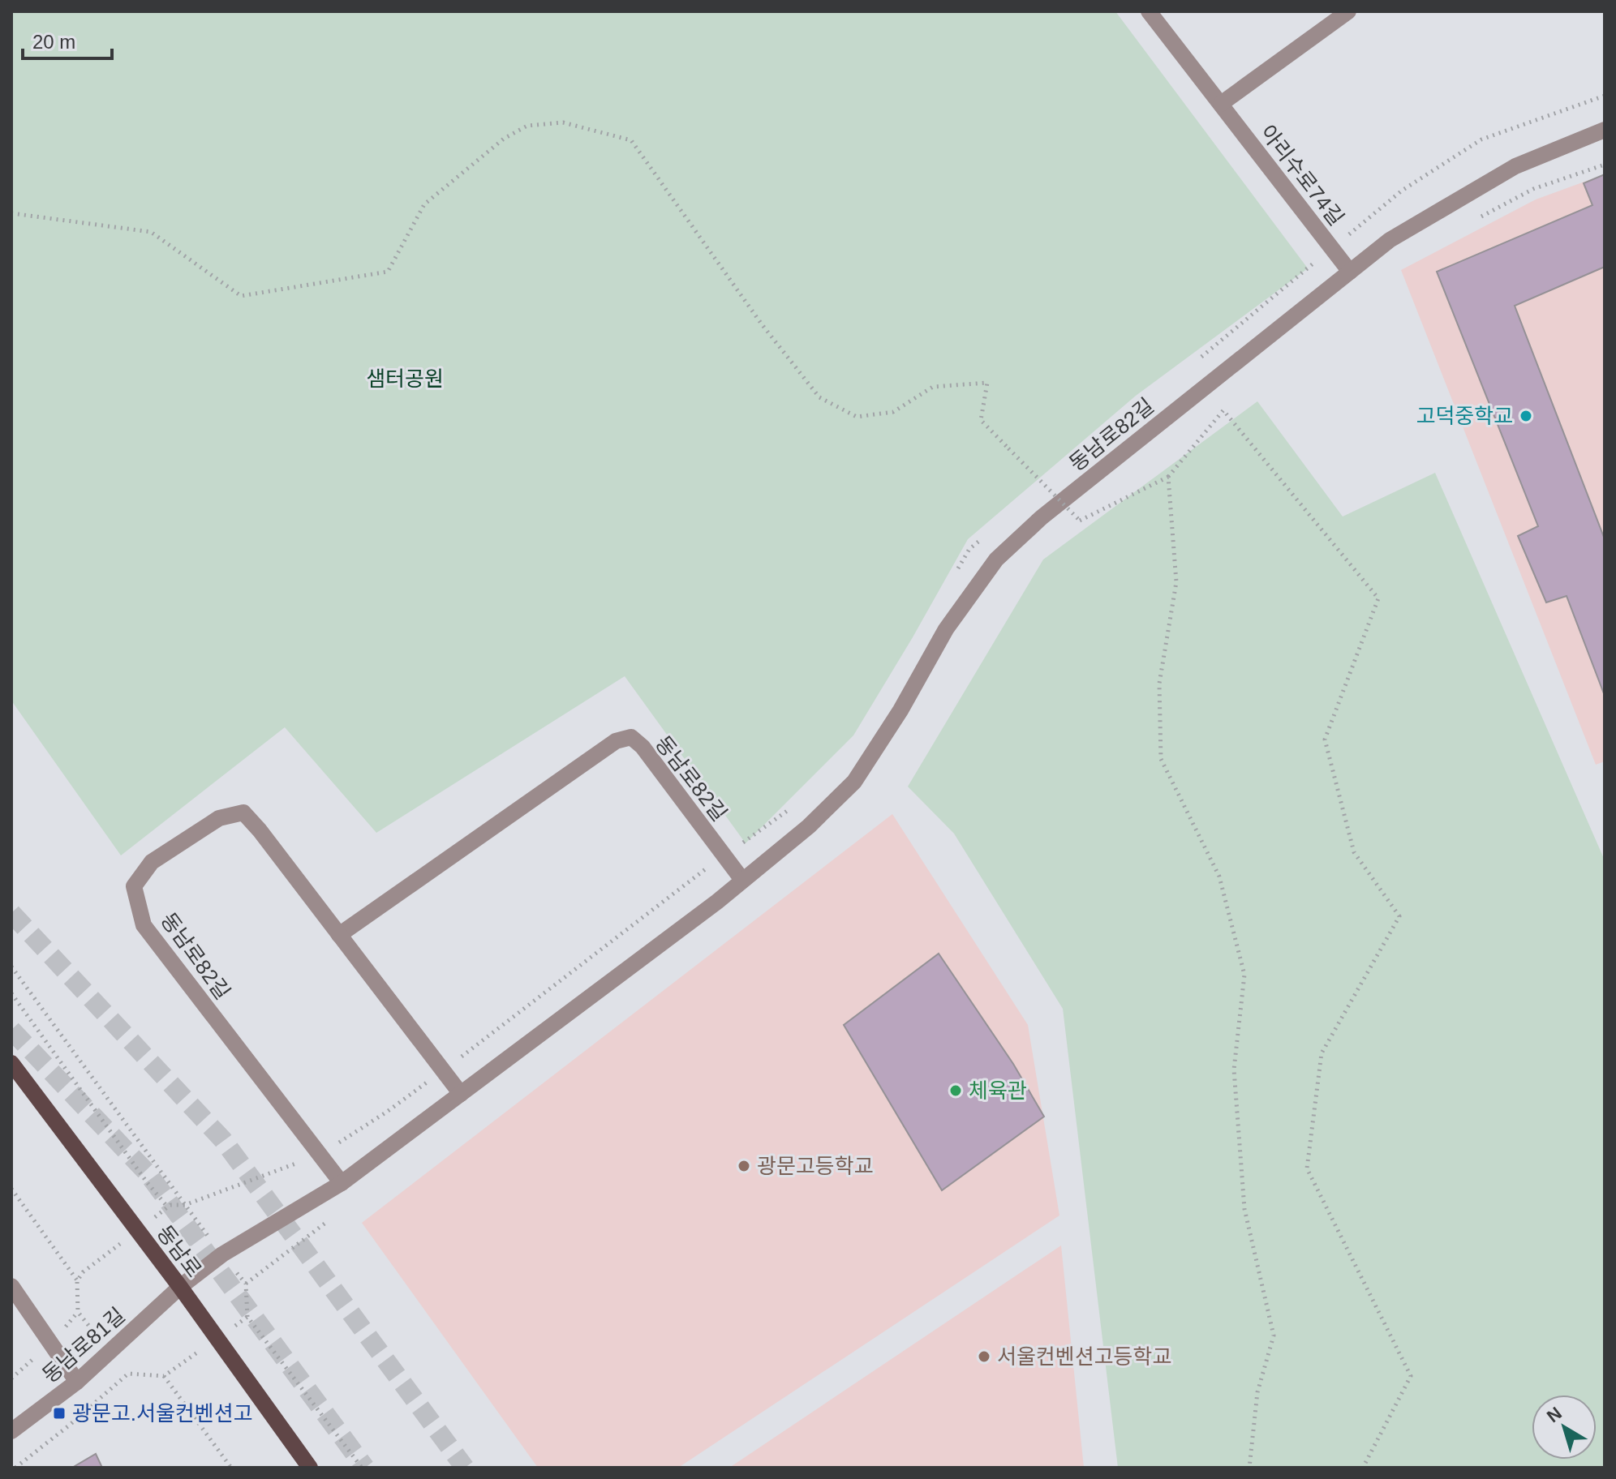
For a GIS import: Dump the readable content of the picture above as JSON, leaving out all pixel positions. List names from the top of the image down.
{
  "streets": {
    "main road": ["동남로"],
    "street": ["아리수로74길", "동남로82길", "동남로81길"]
  },
  "crossings": [
    ["아리수로74길", "동남로82길"],
    ["동남로82길", "동남로"],
    ["동남로82길", "동남로81길"],
    ["동남로", "동남로81길"]
  ],
  "parks": ["샘터공원"],
  "places": {
    "other": [
      "고덕중학교",
      "체육관",
      "광문고등학교",
      "서울컨벤션고등학교"
    ],
    "transit": ["광문고.서울컨벤션고"]
  },
  "scale_bar": "20 m",
  "north": "top left"
}
